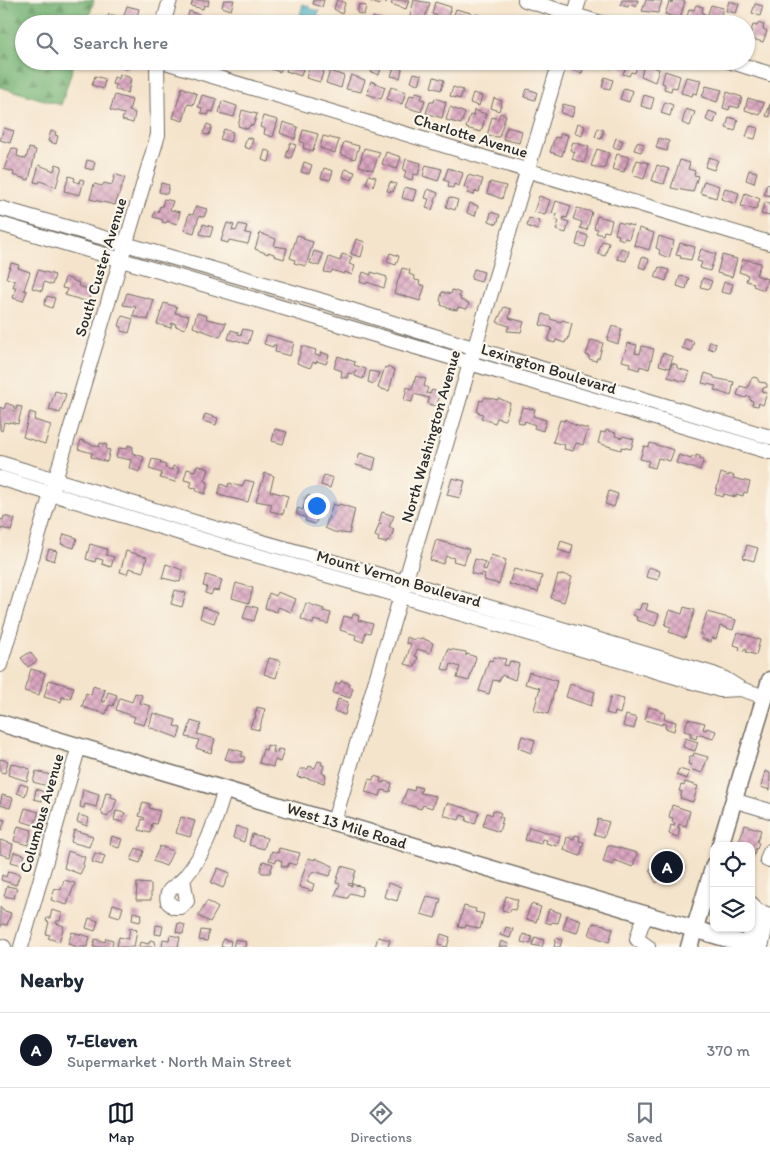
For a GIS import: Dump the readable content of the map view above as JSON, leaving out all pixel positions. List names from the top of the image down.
{
  "streets": {
    "main road": ["West 13 Mile Road"],
    "street": [
      "Charlotte Avenue",
      "South Custer Avenue",
      "Lexington Boulevard",
      "North Washington Avenue",
      "Mount Vernon Boulevard",
      "Columbus Avenue"
    ]
  },
  "crossings": [
    ["Charlotte Avenue", "North Washington Avenue"],
    ["South Custer Avenue", "Lexington Boulevard"],
    ["South Custer Avenue", "Mount Vernon Boulevard"],
    ["Lexington Boulevard", "North Washington Avenue"],
    ["North Washington Avenue", "Mount Vernon Boulevard"],
    ["North Washington Avenue", "West 13 Mile Road"],
    ["Columbus Avenue", "West 13 Mile Road"]
  ],
  "page": {
    "search": "Search here",
    "pins": "A",
    "heading": "Nearby",
    "list": [
      {
        "mark": "A",
        "name": "7-Eleven",
        "note": "Supermarket · North Main Street",
        "value": "370 m"
      }
    ],
    "nav": ["Map", "Directions", "Saved"]
  }
}
